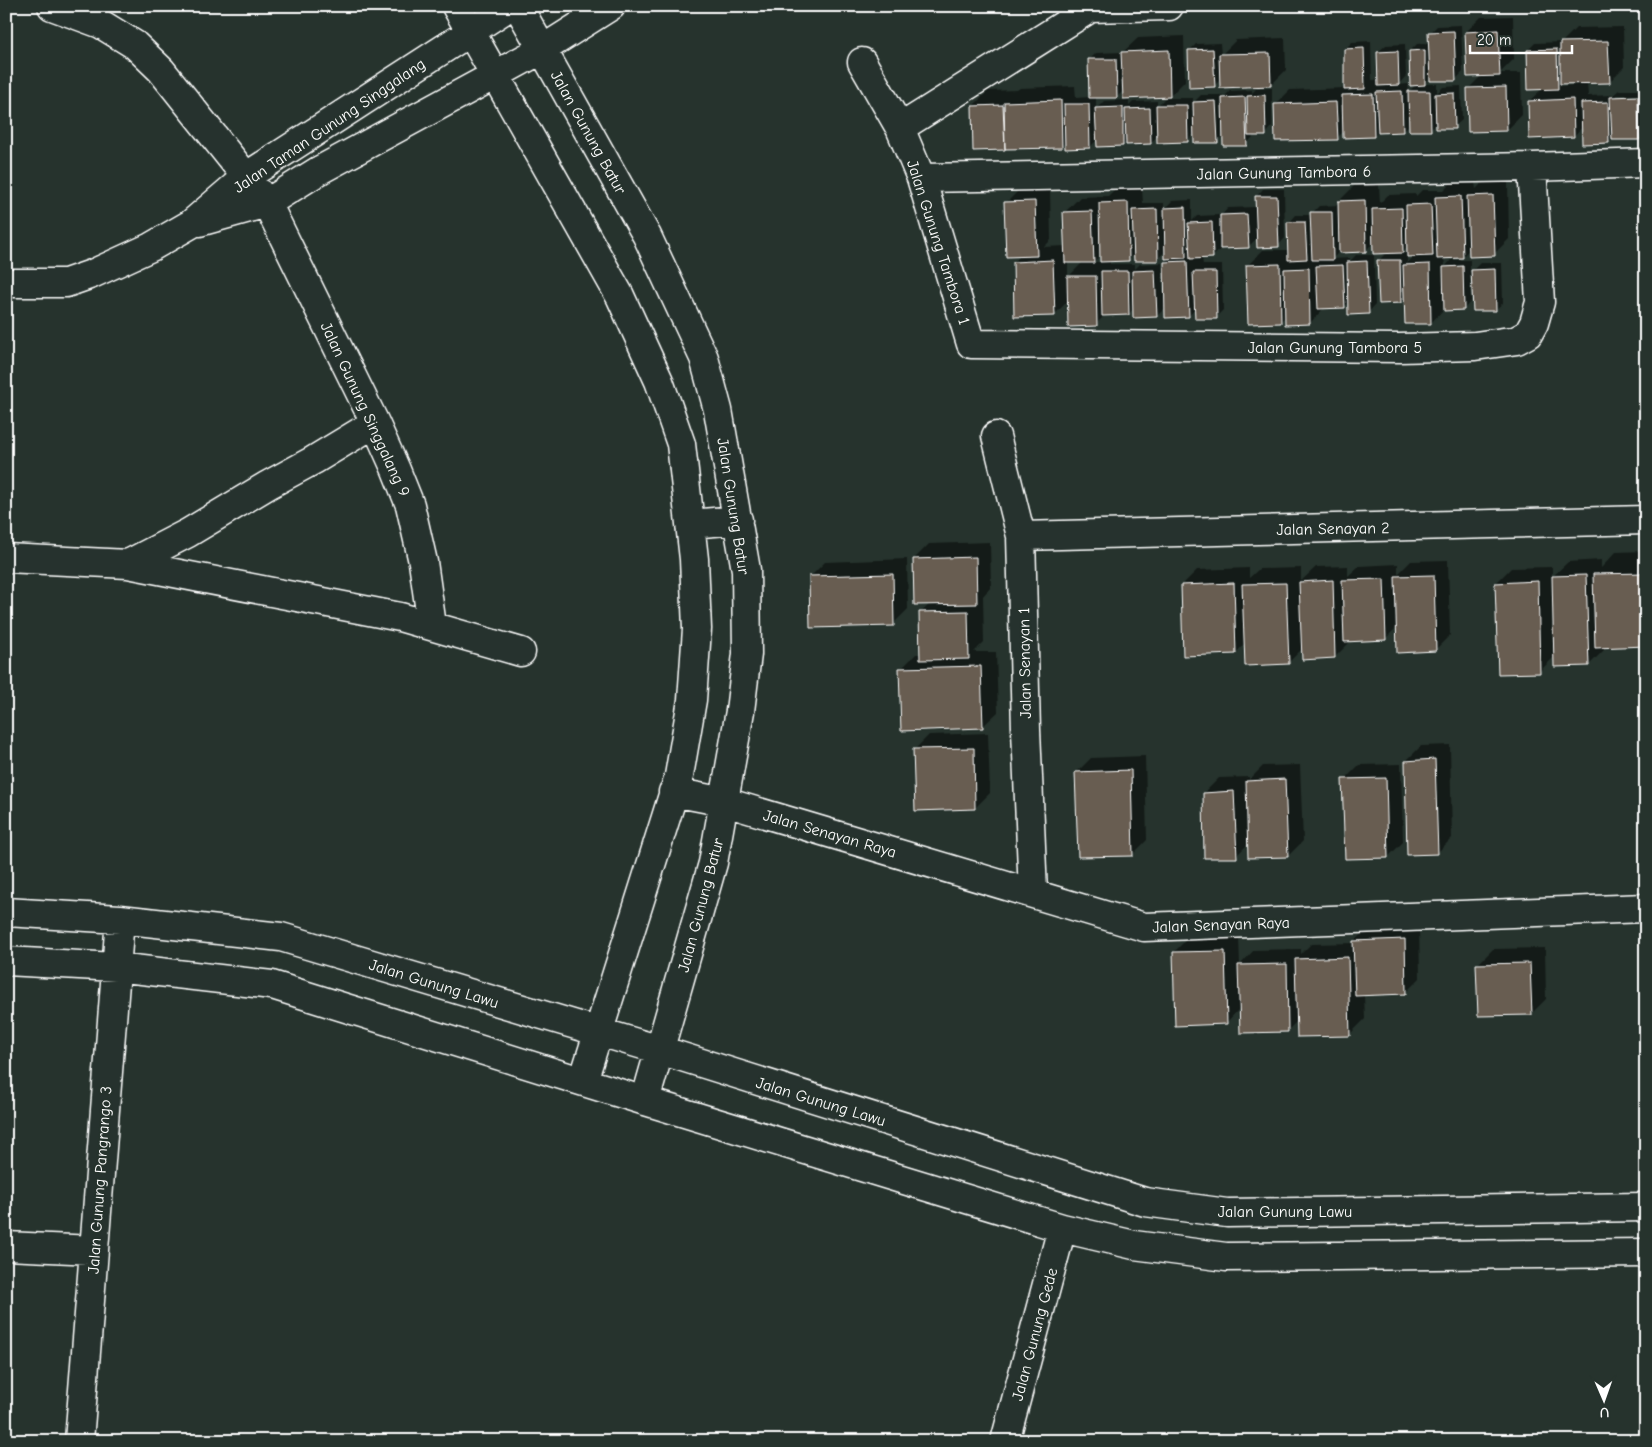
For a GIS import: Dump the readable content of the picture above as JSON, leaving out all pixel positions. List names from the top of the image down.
{
  "streets": {
    "street": [
      "Jalan Taman Gunung Singgalang",
      "Jalan Gunung Batur",
      "Jalan Gunung Tambora 6",
      "Jalan Gunung Tambora 1",
      "Jalan Gunung Tambora 5",
      "Jalan Gunung Singgalang 9",
      "Jalan Senayan 2",
      "Jalan Senayan 1",
      "Jalan Senayan Raya",
      "Jalan Gunung Lawu",
      "Jalan Gunung Pangrango 3",
      "Jalan Gunung Gede"
    ]
  },
  "crossings": [
    ["Jalan Taman Gunung Singgalang", "Jalan Gunung Batur"],
    ["Jalan Taman Gunung Singgalang", "Jalan Gunung Singgalang 9"],
    ["Jalan Gunung Batur", "Jalan Senayan Raya"],
    ["Jalan Gunung Batur", "Jalan Gunung Lawu"],
    ["Jalan Gunung Tambora 6", "Jalan Gunung Tambora 1"],
    ["Jalan Gunung Tambora 6", "Jalan Gunung Tambora 5"],
    ["Jalan Gunung Tambora 1", "Jalan Gunung Tambora 5"],
    ["Jalan Senayan 2", "Jalan Senayan 1"],
    ["Jalan Senayan 1", "Jalan Senayan Raya"],
    ["Jalan Gunung Lawu", "Jalan Gunung Pangrango 3"]
  ],
  "scale_bar": "20 m",
  "north": "bottom"
}
